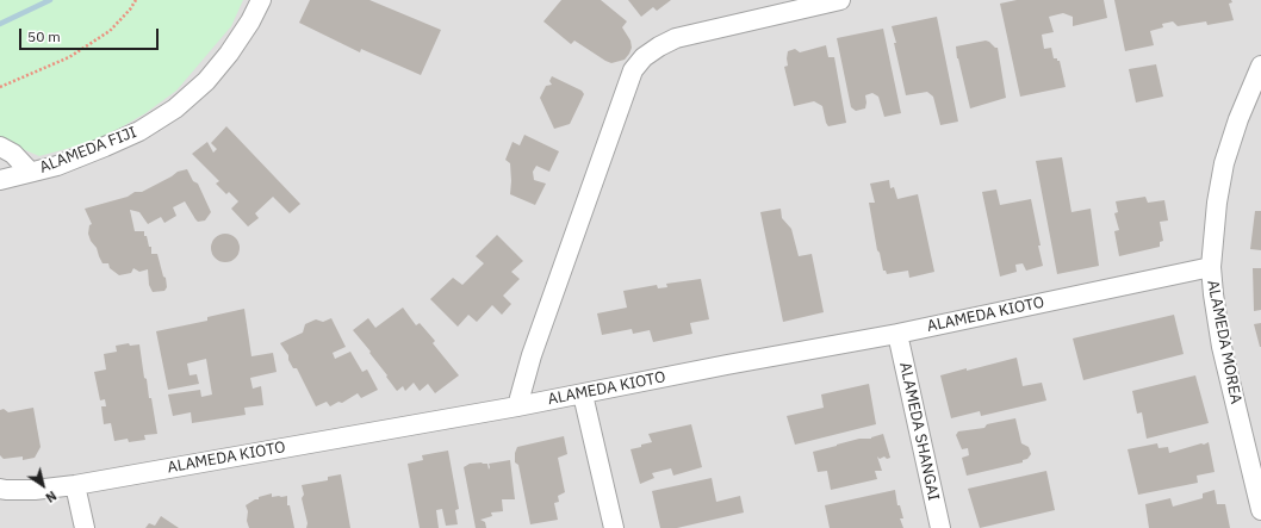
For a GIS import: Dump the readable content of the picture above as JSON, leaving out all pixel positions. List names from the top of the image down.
{
  "streets": {
    "street": [
      "ALAMEDA FIJI",
      "ALAMEDA KIOTO",
      "ALAMEDA MOREA",
      "ALAMEDA SHANGAI"
    ]
  },
  "crossings": [
    ["ALAMEDA KIOTO", "ALAMEDA MOREA"],
    ["ALAMEDA KIOTO", "ALAMEDA SHANGAI"]
  ],
  "scale_bar": "50 m",
  "north": "bottom right"
}
